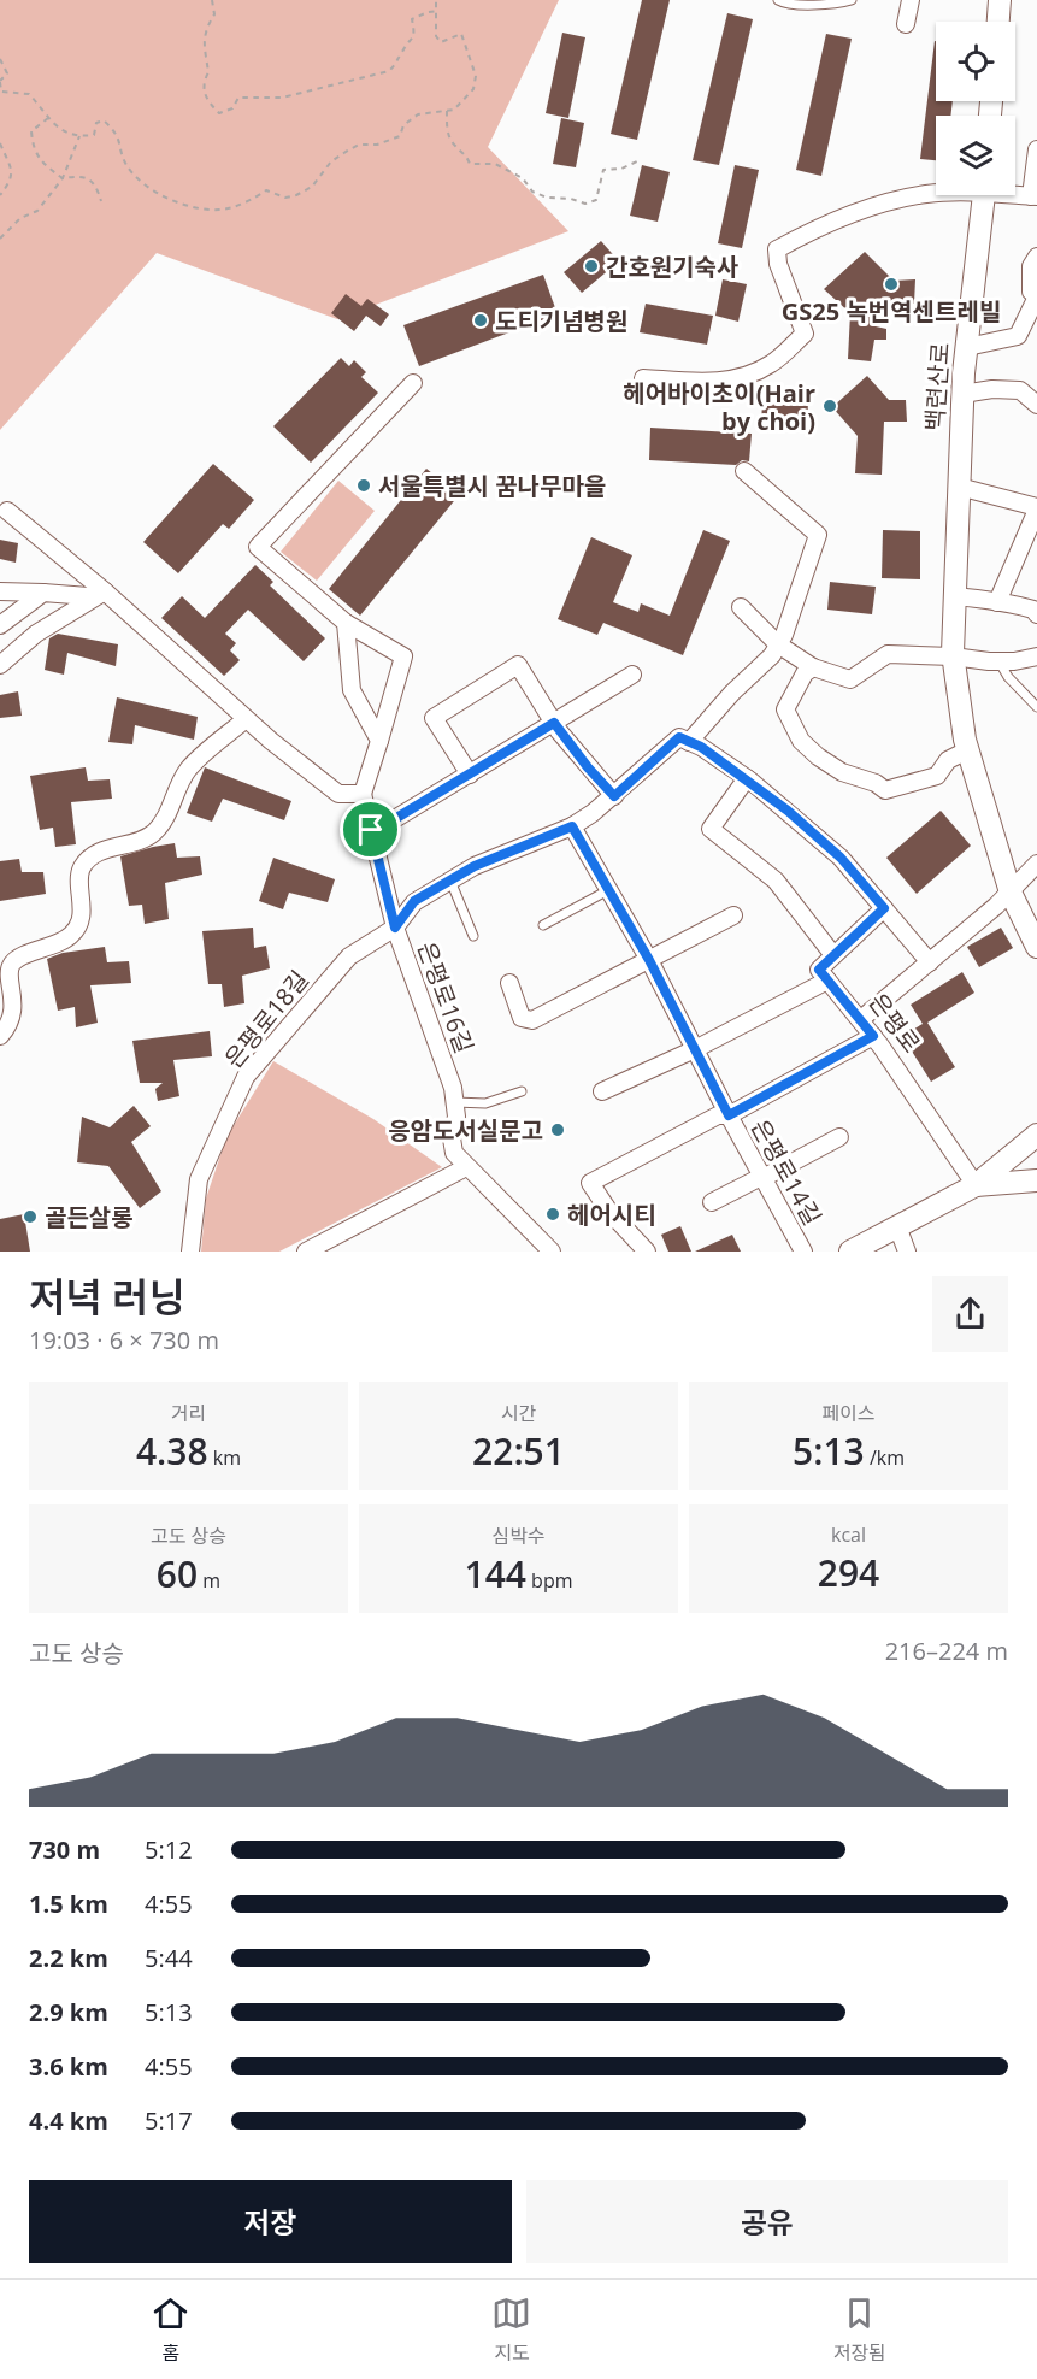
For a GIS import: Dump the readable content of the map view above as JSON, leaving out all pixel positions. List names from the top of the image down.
{
  "streets": {
    "main road": ["백련산로"],
    "street": [
      "은평로16길",
      "은평로18길",
      "은평로",
      "은평로14길"
    ]
  },
  "crossings": [
    ["은평로16길", "은평로18길"],
    ["은평로18길", "은평로14길"],
    ["은평로", "은평로14길"]
  ],
  "places": [
    "간호원기숙사",
    "GS25 녹번역센트레빌",
    "도티기념병원",
    "헤어바이초이(Hair by choi)",
    "서울특별시 꿈나무마을",
    "응암도서실문고",
    "헤어시티",
    "골든살롱"
  ],
  "page": {
    "heading": ["저녁 러닝", "19:03 · 6 × 730 m"],
    "stats": [
      ["거리", "4.38 km"],
      ["시간", "22:51"],
      ["페이스", "5:13 /km"],
      ["고도 상승", "60 m"],
      ["심박수", "144 bpm"],
      ["kcal", "294"]
    ],
    "chart": ["고도 상승", "216–224 m"],
    "list": [
      {
        "name": "730 m",
        "note": "5:12"
      },
      {
        "name": "1.5 km",
        "note": "4:55"
      },
      {
        "name": "2.2 km",
        "note": "5:44"
      },
      {
        "name": "2.9 km",
        "note": "5:13"
      },
      {
        "name": "3.6 km",
        "note": "4:55"
      },
      {
        "name": "4.4 km",
        "note": "5:17"
      }
    ],
    "buttons": ["저장", "공유"],
    "tabs": ["홈", "지도", "저장됨"]
  }
}
